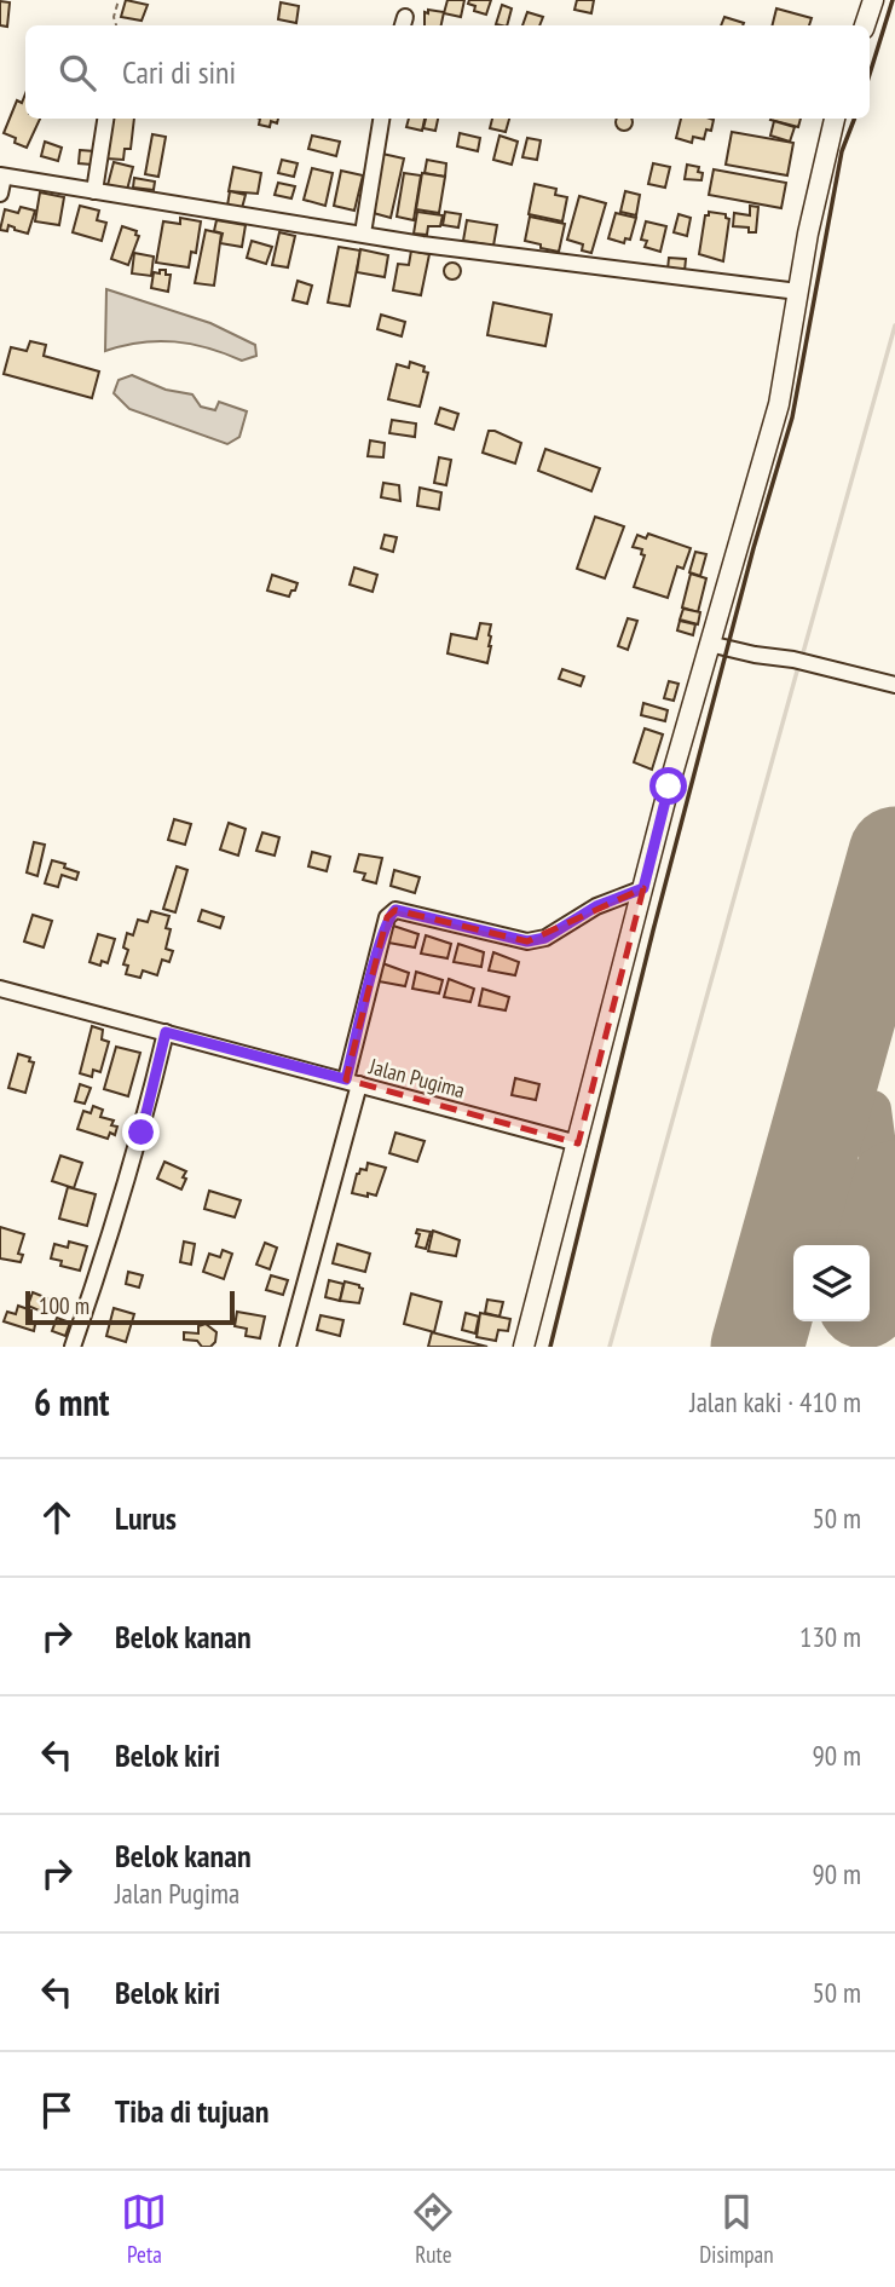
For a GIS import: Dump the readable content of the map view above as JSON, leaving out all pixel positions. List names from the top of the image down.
{
  "streets": {
    "street": ["Jalan Pugima"]
  },
  "scale_bar": "100 m",
  "page": {
    "search": "Cari di sini",
    "scale": "100 m",
    "heading": ["6 mnt", "Jalan kaki · 410 m"],
    "list": [
      ["Lurus", "50 m"],
      ["Belok kanan", "130 m"],
      ["Belok kiri", "90 m"],
      ["Belok kanan", "Jalan Pugima", "90 m"],
      ["Belok kiri", "50 m"],
      "Tiba di tujuan"
    ],
    "nav": ["Peta", "Rute", "Disimpan"]
  }
}
